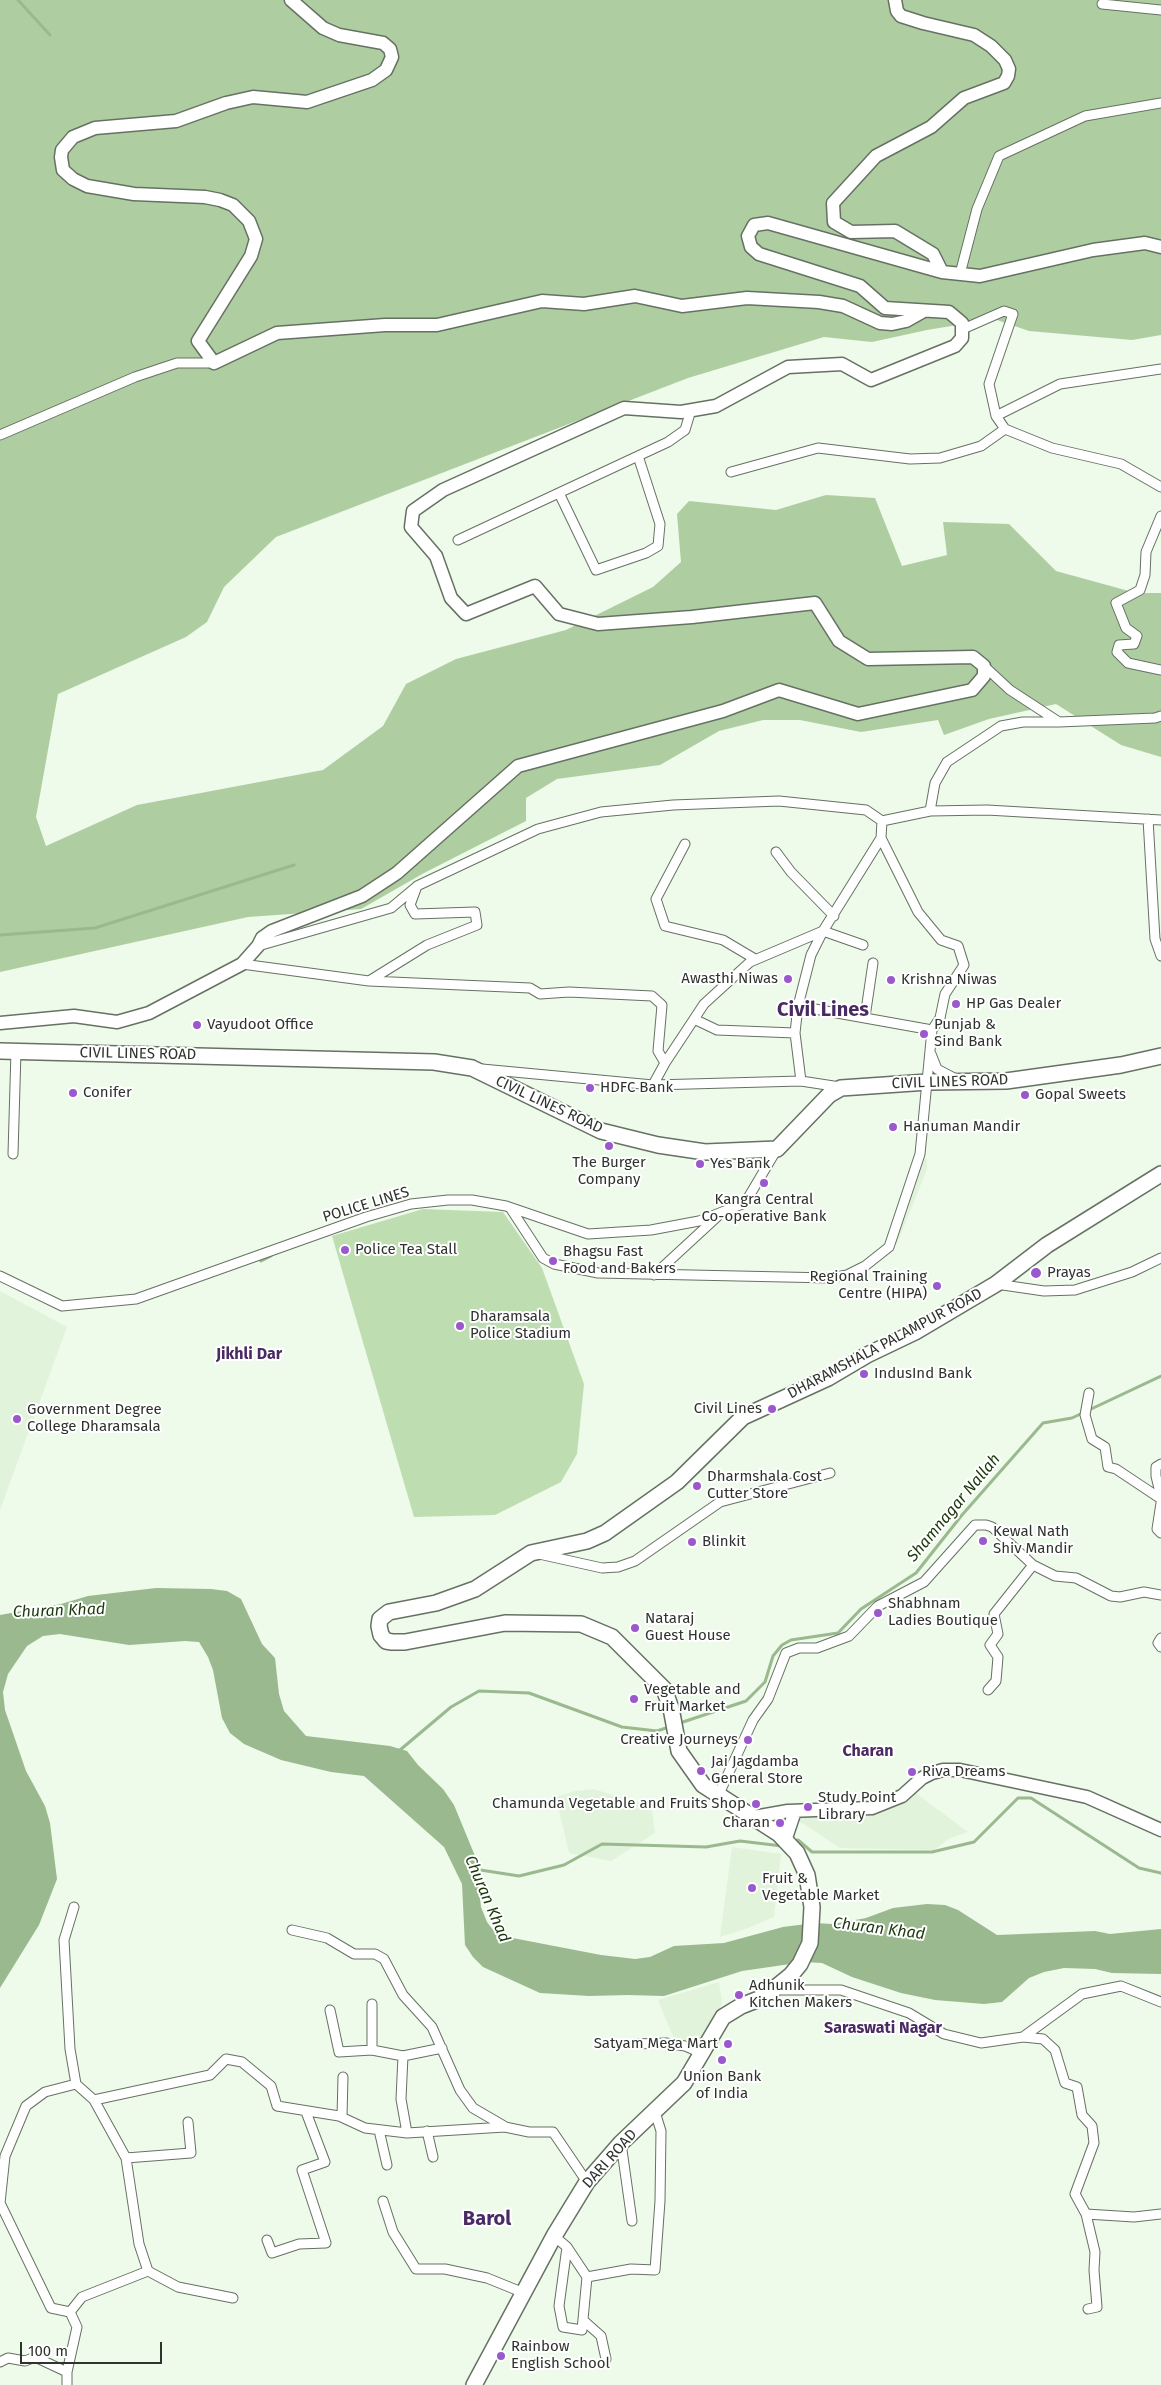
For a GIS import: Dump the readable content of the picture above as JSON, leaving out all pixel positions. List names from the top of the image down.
{
  "streets": {
    "main road": ["CIVIL LINES ROAD", "DHARAMSHALA PALAMPUR ROAD", "DARI ROAD"],
    "street": ["POLICE LINES"]
  },
  "crossings": [
    ["CIVIL LINES ROAD", "POLICE LINES"],
    ["DHARAMSHALA PALAMPUR ROAD", "DARI ROAD"]
  ],
  "districts": [
    "Civil Lines",
    "Jikhli Dar",
    "Charan",
    "Saraswati Nagar",
    "Barol"
  ],
  "water": ["Shamnagar Nallah", "Churan Khad"],
  "places": [
    "Awasthi Niwas",
    "Krishna Niwas",
    "HP Gas Dealer",
    "Vayudoot Office",
    "Punjab & Sind Bank",
    "HDFC Bank",
    "Conifer",
    "Gopal Sweets",
    "Hanuman Mandir",
    "The Burger Company",
    "Yes Bank",
    "Kangra Central Co-operative Bank",
    "Police Tea Stall",
    "Bhagsu Fast Food and Bakers",
    "Prayas",
    "Regional Training Centre (HIPA)",
    "Dharamsala Police Stadium",
    "IndusInd Bank",
    "Civil Lines",
    "Government Degree College Dharamsala",
    "Dharmshala Cost Cutter Store",
    "Kewal Nath Shiv Mandir",
    "Blinkit",
    "Shabhnam Ladies Boutique",
    "Nataraj Guest House",
    "Vegetable and Fruit Market",
    "Creative Journeys",
    "Jai Jagdamba General Store",
    "Riva Dreams",
    "Chamunda Vegetable and Fruits Shop",
    "Study Point Library",
    "Charan",
    "Fruit & Vegetable Market",
    "Adhunik Kitchen Makers",
    "Satyam Mega Mart",
    "Union Bank of India",
    "Rainbow English School"
  ],
  "scale_bar": "100 m"
}
